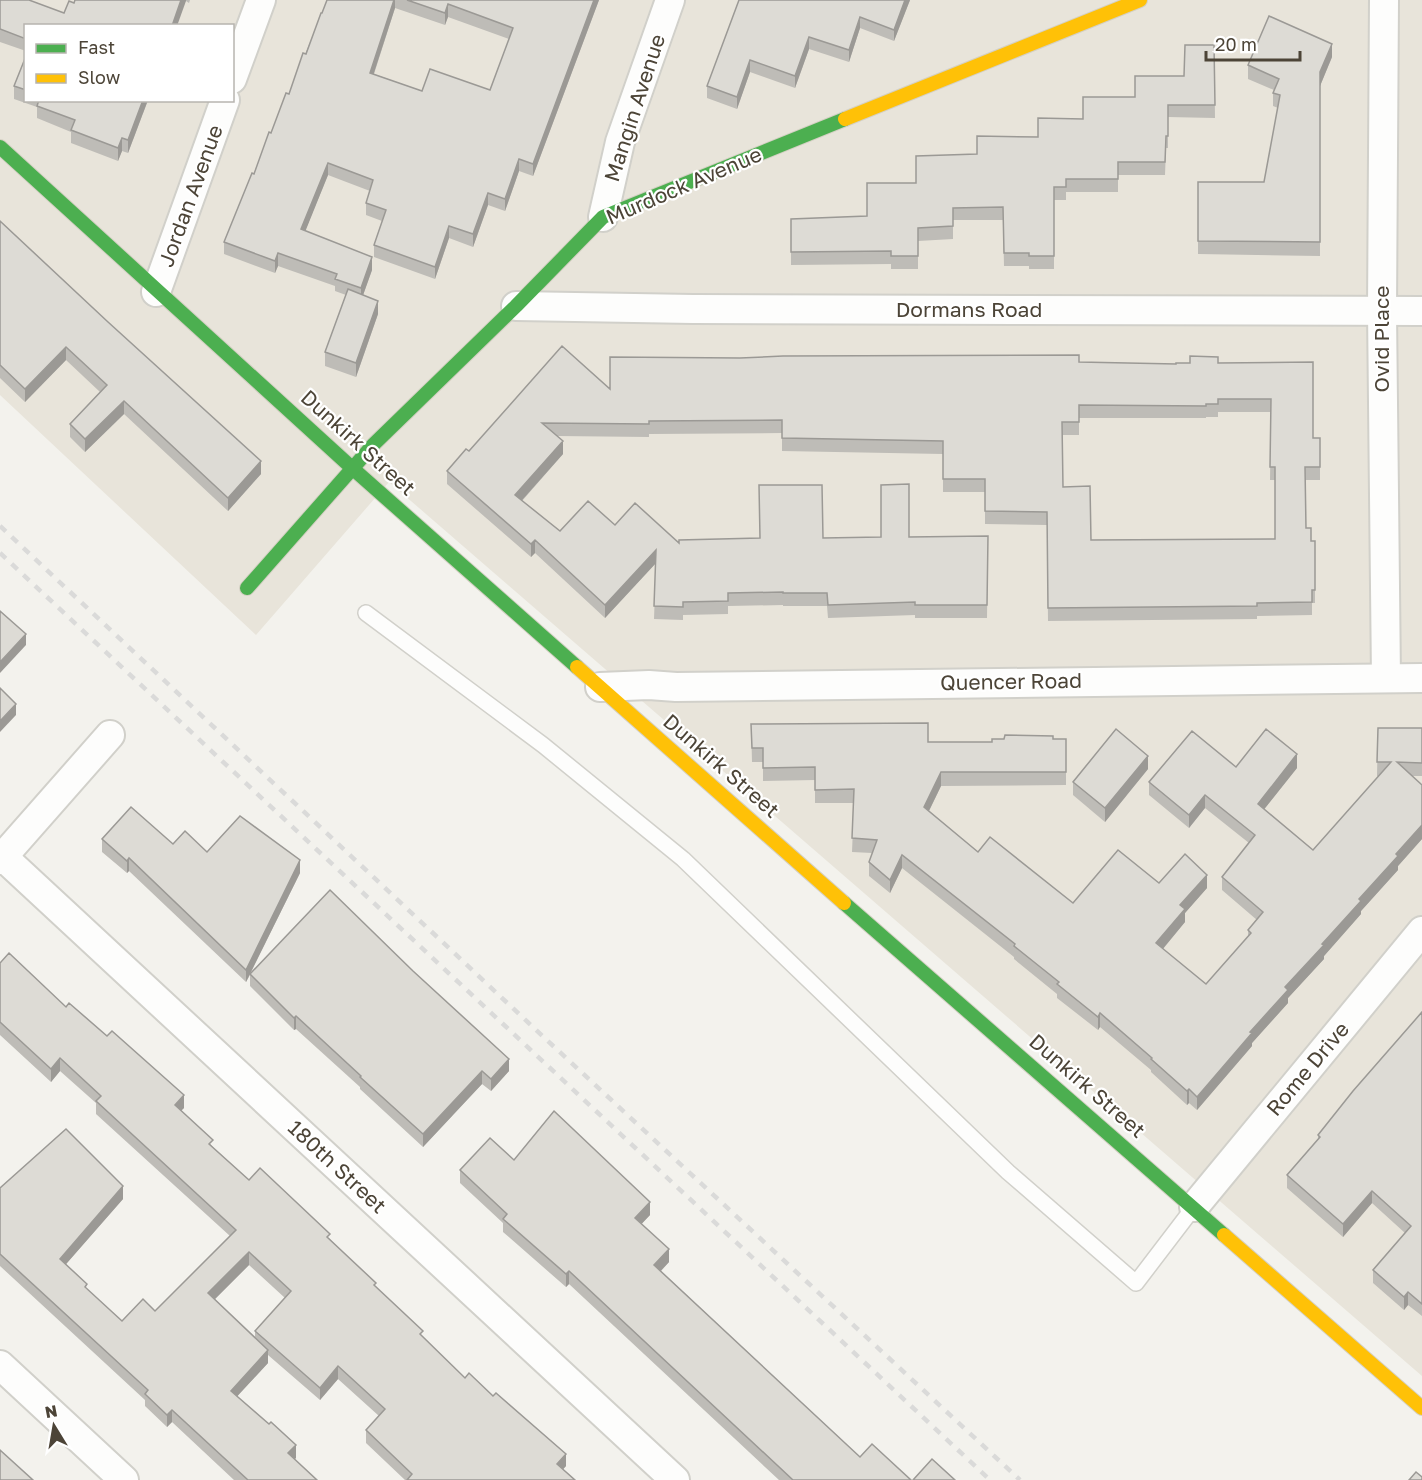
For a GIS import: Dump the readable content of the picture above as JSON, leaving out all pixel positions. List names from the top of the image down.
{
  "streets": {
    "main road": ["Murdock Avenue", "Dunkirk Street"],
    "street": [
      "Mangin Avenue",
      "Jordan Avenue",
      "Dormans Road",
      "Ovid Place",
      "Quencer Road",
      "Rome Drive",
      "180th Street"
    ]
  },
  "crossings": [
    ["Mangin Avenue", "Murdock Avenue"],
    ["Murdock Avenue", "Dormans Road"],
    ["Murdock Avenue", "Dunkirk Street"],
    ["Jordan Avenue", "Dunkirk Street"],
    ["Dormans Road", "Ovid Place"],
    ["Ovid Place", "Quencer Road"],
    ["Dunkirk Street", "Quencer Road"],
    ["Dunkirk Street", "Rome Drive"]
  ],
  "legend": ["Fast", "Slow"],
  "scale_bar": "20 m",
  "north": "top"
}
